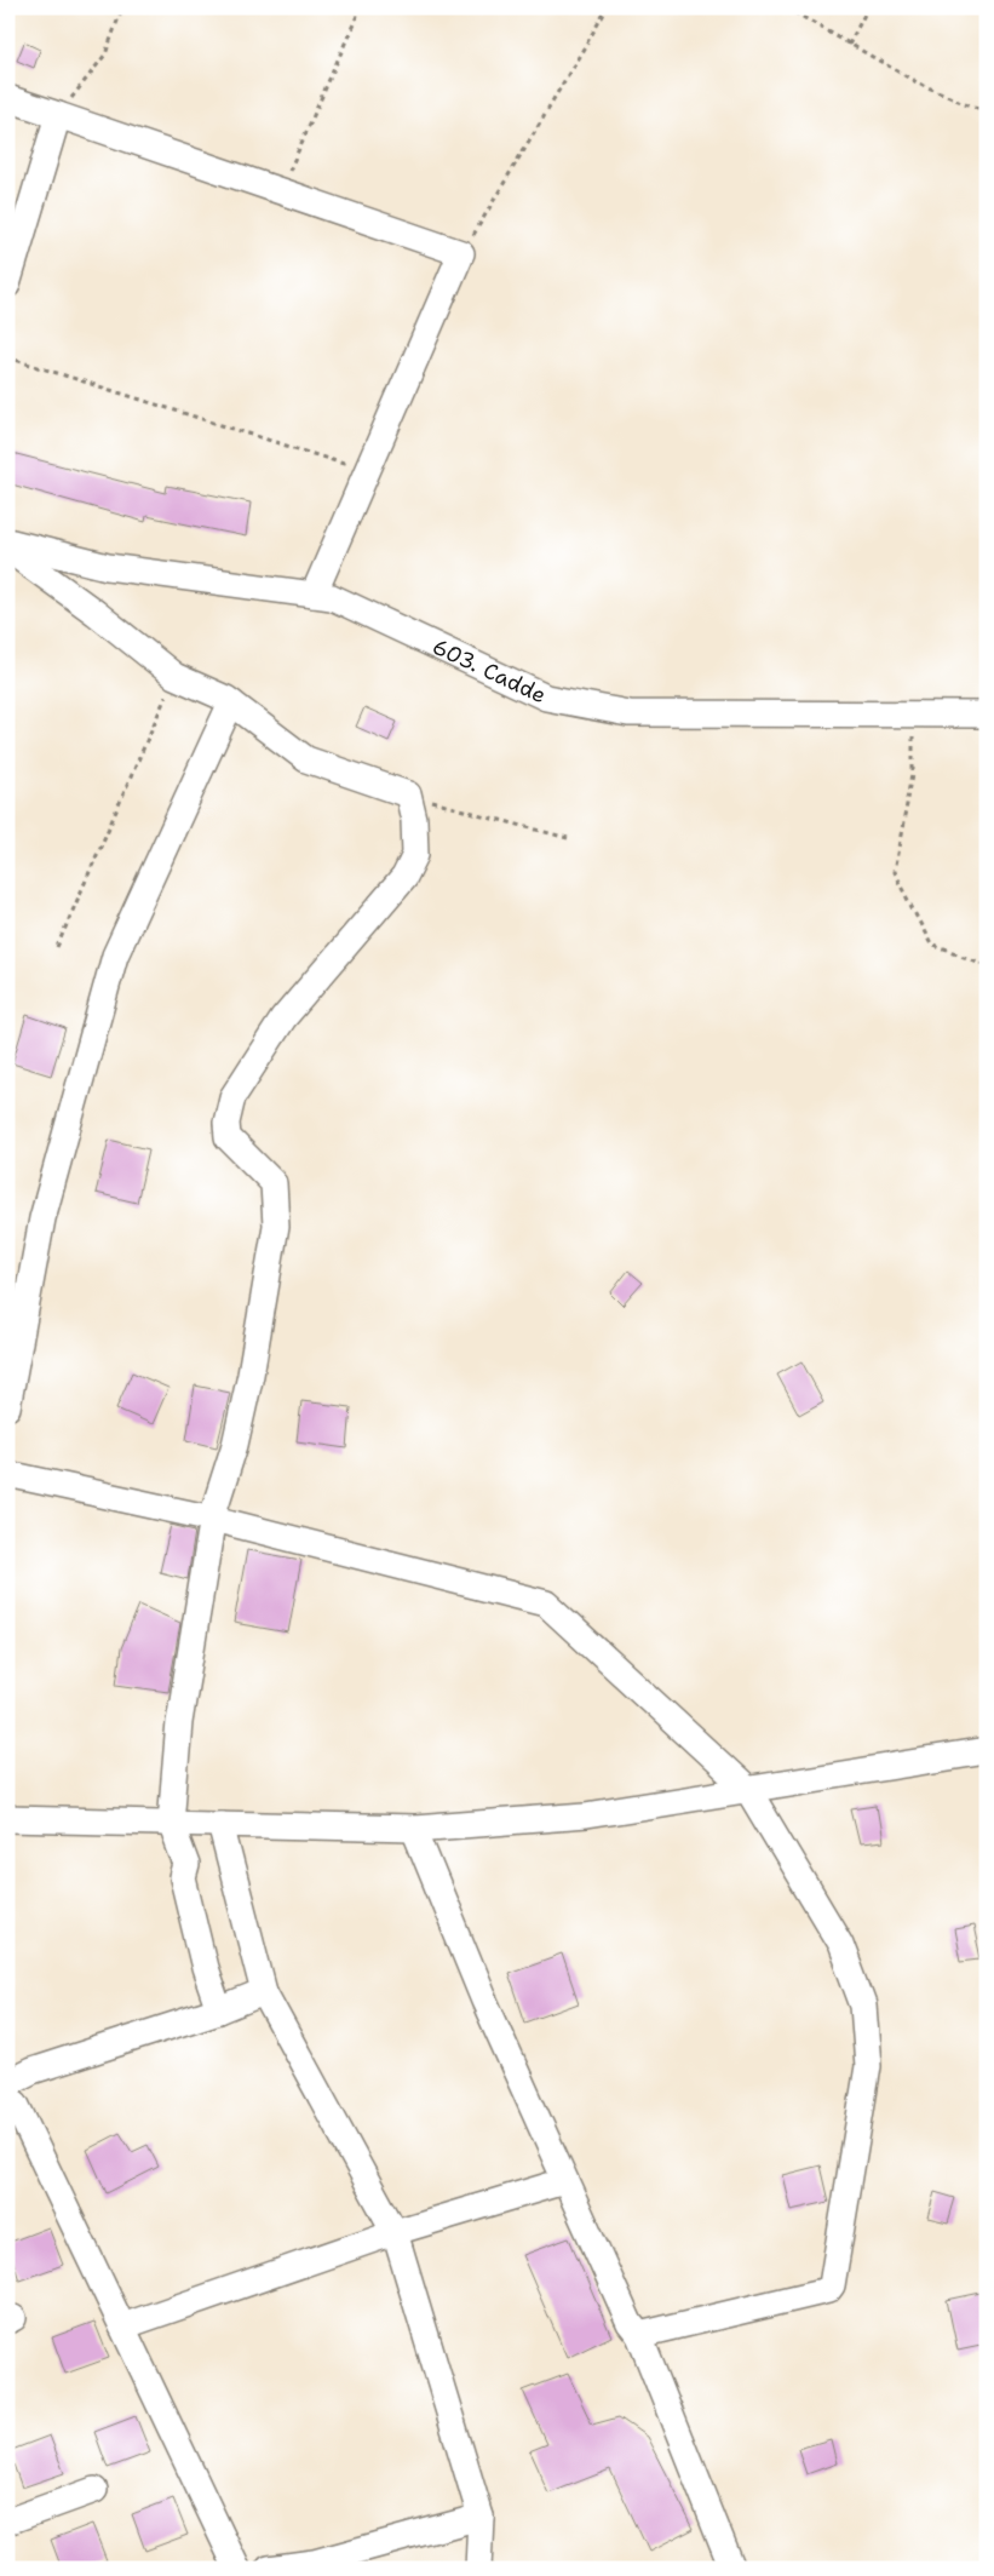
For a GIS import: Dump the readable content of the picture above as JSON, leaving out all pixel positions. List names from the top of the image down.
{
  "streets": {
    "street": ["603. Cadde"]
  }
}
